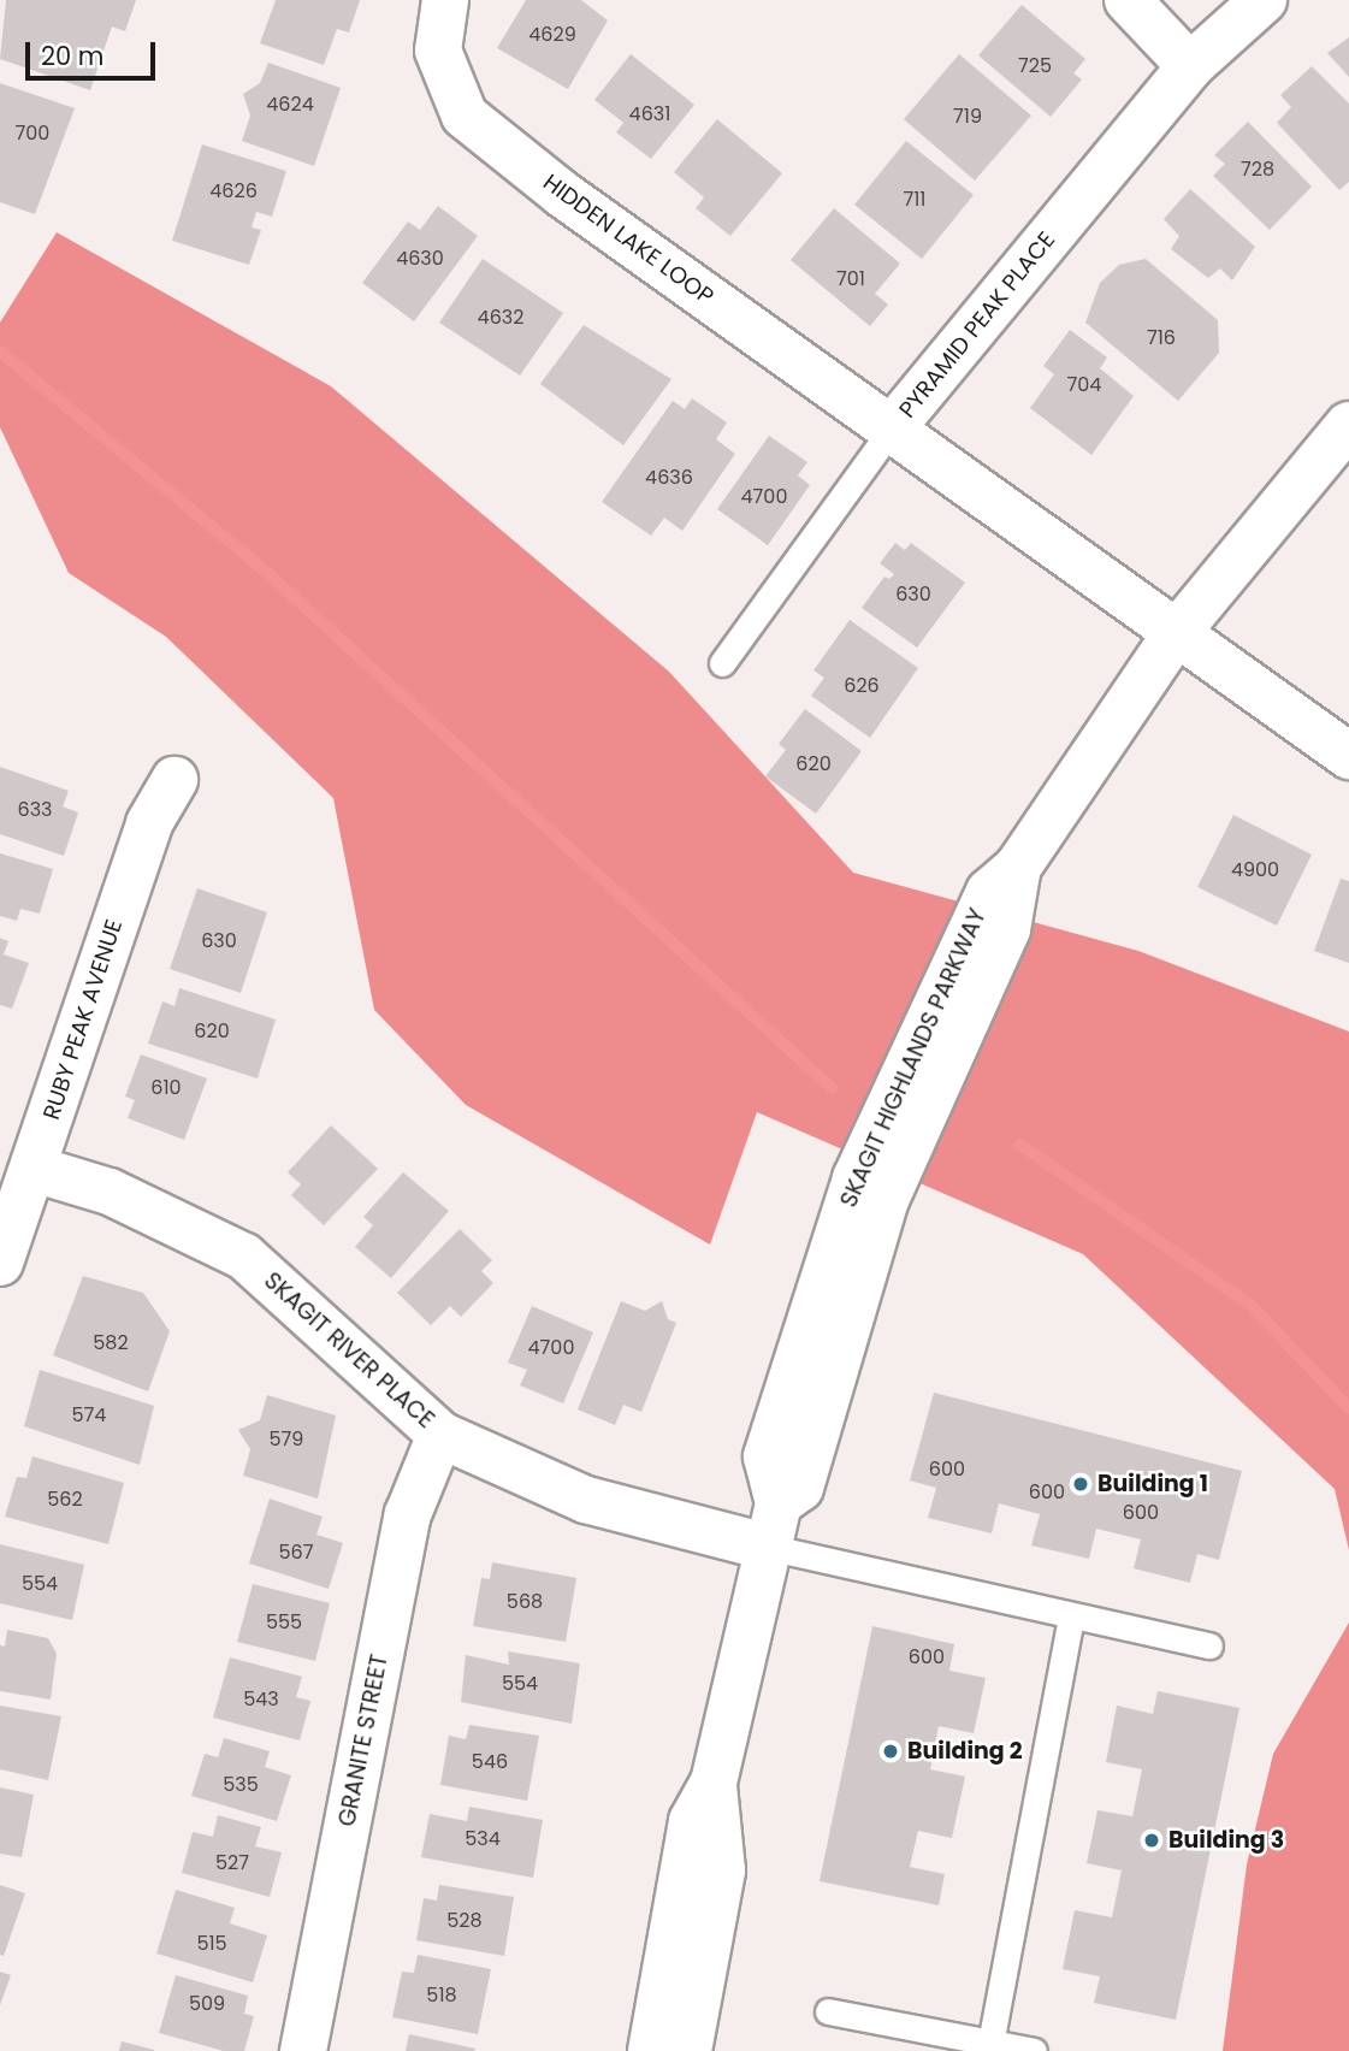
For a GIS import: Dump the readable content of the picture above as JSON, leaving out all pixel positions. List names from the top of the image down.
{
  "streets": {
    "street": [
      "HIDDEN LAKE LOOP",
      "PYRAMID PEAK PLACE",
      "RUBY PEAK AVENUE",
      "SKAGIT HIGHLANDS PARKWAY",
      "SKAGIT RIVER PLACE",
      "GRANITE STREET"
    ]
  },
  "crossings": [
    ["HIDDEN LAKE LOOP", "PYRAMID PEAK PLACE"],
    ["PYRAMID PEAK PLACE", "SKAGIT HIGHLANDS PARKWAY"],
    ["RUBY PEAK AVENUE", "SKAGIT RIVER PLACE"],
    ["SKAGIT HIGHLANDS PARKWAY", "SKAGIT RIVER PLACE"],
    ["SKAGIT RIVER PLACE", "GRANITE STREET"]
  ],
  "places": ["Building 1", "Building 2", "Building 3"],
  "house_numbers": [
    "4629",
    "725",
    "4624",
    "4631",
    "719",
    "700",
    "728",
    "4626",
    "711",
    "4630",
    "701",
    "4632",
    "716",
    "704",
    "4636",
    "4700",
    "630",
    "626",
    "620",
    "633",
    "4900",
    "630",
    "620",
    "610",
    "582",
    "4700",
    "574",
    "579",
    "600",
    "600",
    "562",
    "600",
    "567",
    "554",
    "568",
    "555",
    "600",
    "554",
    "543",
    "546",
    "535",
    "534",
    "527",
    "528",
    "515",
    "518",
    "509"
  ],
  "scale_bar": "20 m"
}
